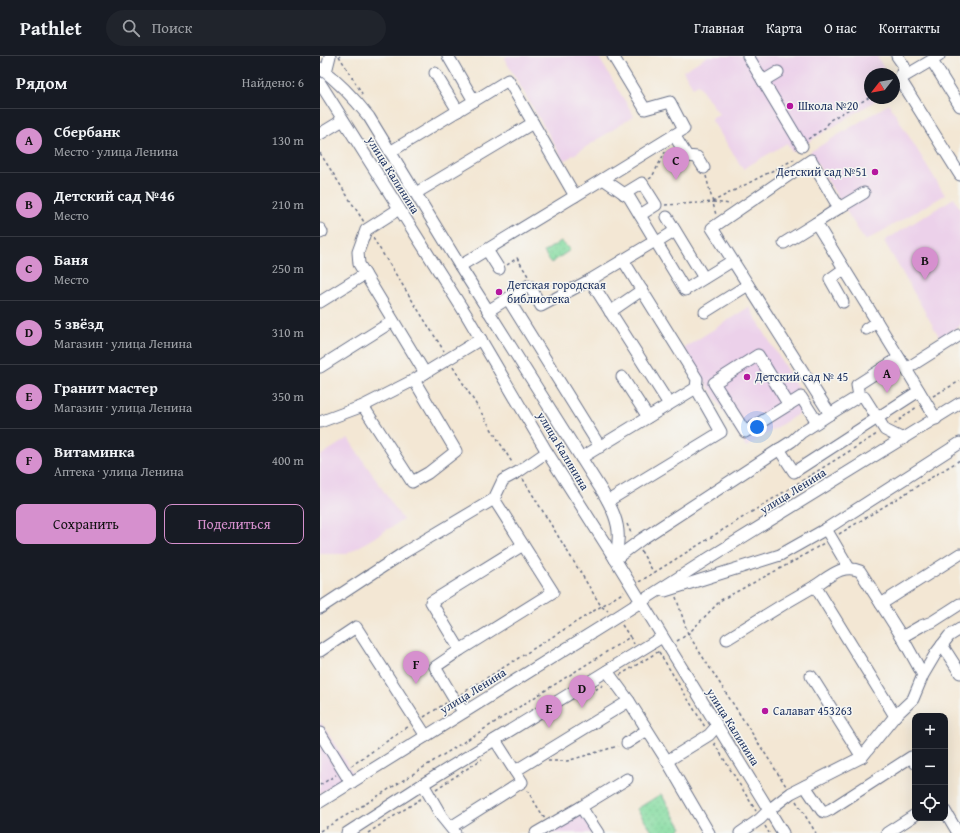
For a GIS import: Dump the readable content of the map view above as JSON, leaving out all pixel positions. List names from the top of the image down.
{
  "streets": {
    "street": ["улица Калинина", "улица Ленина"]
  },
  "crossings": [
    ["улица Калинина", "улица Ленина"]
  ],
  "places": [
    "Школа №20",
    "Детский сад №51",
    "Детская городская библиотека",
    "Детский сад № 45",
    "Салават 453263"
  ],
  "north": "bottom left",
  "page": {
    "header": "Pathlet",
    "search": "Поиск",
    "nav": [
      "Главная",
      "Карта",
      "О нас",
      "Контакты"
    ],
    "heading": ["Рядом", "Найдено: 6"],
    "list": [
      {
        "mark": "A",
        "name": "Сбербанк",
        "note": "Место · улица Ленина",
        "value": "130 m"
      },
      {
        "mark": "B",
        "name": "Детский сад №46",
        "note": "Место",
        "value": "210 m"
      },
      {
        "mark": "C",
        "name": "Баня",
        "note": "Место",
        "value": "250 m"
      },
      {
        "mark": "D",
        "name": "5 звёзд",
        "note": "Магазин · улица Ленина",
        "value": "310 m"
      },
      {
        "mark": "E",
        "name": "Гранит мастер",
        "note": "Магазин · улица Ленина",
        "value": "350 m"
      },
      {
        "mark": "F",
        "name": "Витаминка",
        "note": "Аптека · улица Ленина",
        "value": "400 m"
      }
    ],
    "pins": [
      "C",
      "B",
      "A",
      "F",
      "D",
      "E"
    ],
    "buttons": ["Сохранить", "Поделиться"],
    "map_buttons": ["+", "−"]
  }
}
